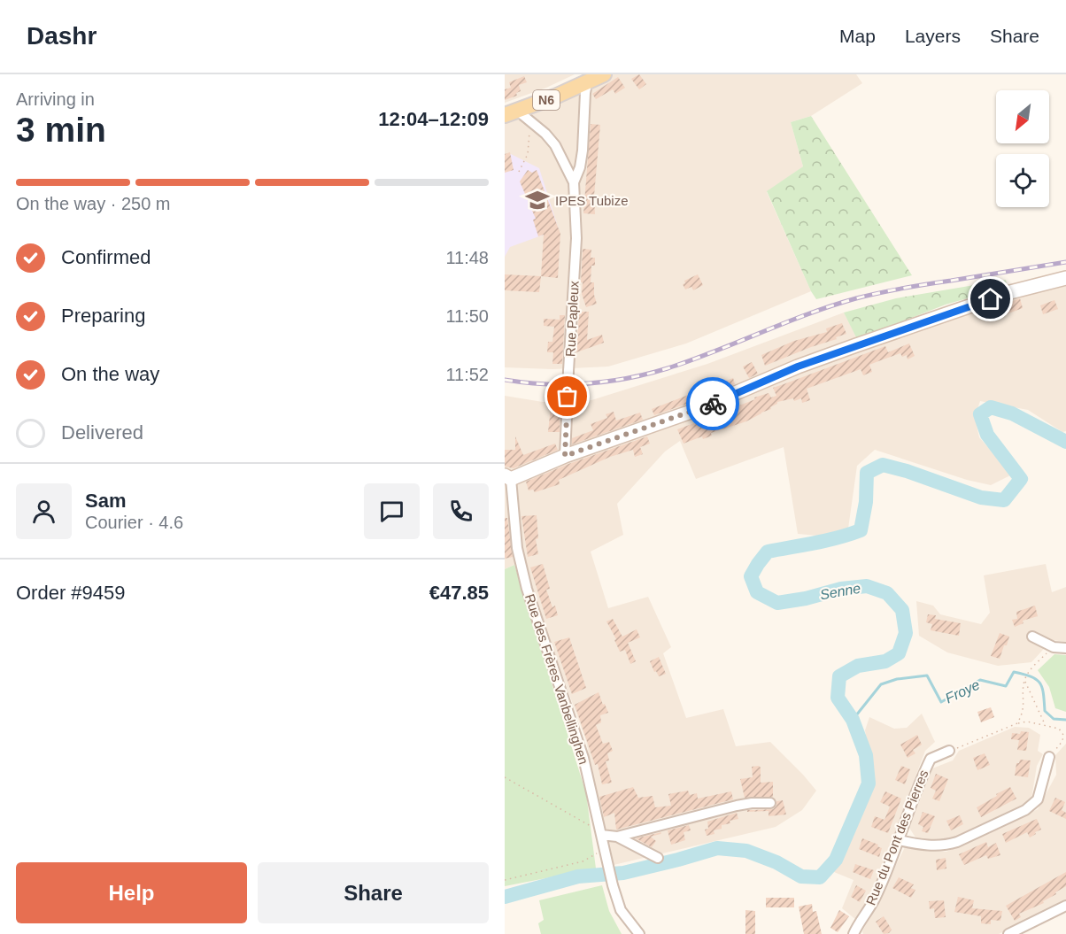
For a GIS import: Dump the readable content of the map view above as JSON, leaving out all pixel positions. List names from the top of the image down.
{
  "streets": {
    "main road": ["N6"],
    "street": ["Rue Papleux", "Rue des Frères Vanbellinghen", "Rue du Pont des Pierres"]
  },
  "crossings": [
    ["N6", "Rue Papleux"]
  ],
  "water": ["Senne", "Froye"],
  "places": {
    "school or university": ["IPES Tubize"]
  },
  "north": "bottom left",
  "page": {
    "header": "Dashr",
    "nav": ["Map", "Layers", "Share"],
    "heading": ["3 min", "Arriving in", "12:04–12:09"],
    "panel": [
      "Sam",
      "Courier · 4.6",
      "Order #9459",
      "€47.85"
    ],
    "bar": "On the way · 250 m",
    "list": [
      ["Confirmed", "11:48"],
      ["Preparing", "11:50"],
      ["On the way", "11:52"],
      "Delivered"
    ],
    "buttons": ["Help", "Share"]
  }
}
